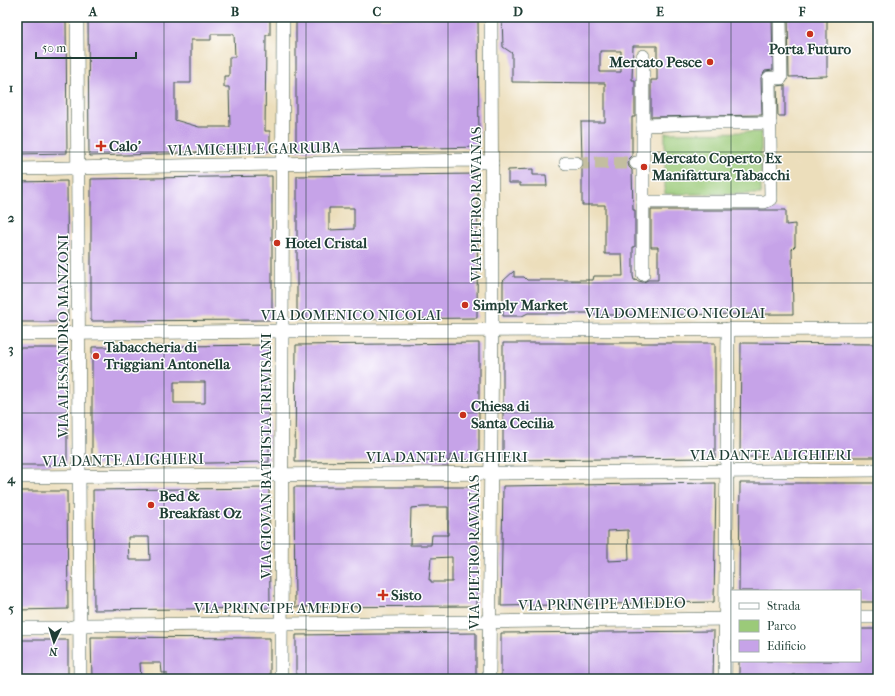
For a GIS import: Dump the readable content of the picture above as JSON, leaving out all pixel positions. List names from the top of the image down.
{
  "streets": {
    "street": [
      "VIA MICHELE GARRUBA",
      "VIA PIETRO RAVANAS",
      "VIA DOMENICO NICOLAI",
      "VIA ALESSANDRO MANZONI",
      "VIA DANTE ALIGHIERI",
      "VIA GIOVAN BATTISTA TREVISANI",
      "VIA PRINCIPE AMEDEO"
    ]
  },
  "crossings": [
    ["VIA MICHELE GARRUBA", "VIA PIETRO RAVANAS"],
    ["VIA MICHELE GARRUBA", "VIA ALESSANDRO MANZONI"],
    ["VIA MICHELE GARRUBA", "VIA GIOVAN BATTISTA TREVISANI"],
    ["VIA PIETRO RAVANAS", "VIA DOMENICO NICOLAI"],
    ["VIA PIETRO RAVANAS", "VIA DANTE ALIGHIERI"],
    ["VIA PIETRO RAVANAS", "VIA PRINCIPE AMEDEO"],
    ["VIA DOMENICO NICOLAI", "VIA ALESSANDRO MANZONI"],
    ["VIA DOMENICO NICOLAI", "VIA GIOVAN BATTISTA TREVISANI"],
    ["VIA ALESSANDRO MANZONI", "VIA DANTE ALIGHIERI"],
    ["VIA ALESSANDRO MANZONI", "VIA PRINCIPE AMEDEO"],
    ["VIA DANTE ALIGHIERI", "VIA GIOVAN BATTISTA TREVISANI"],
    ["VIA GIOVAN BATTISTA TREVISANI", "VIA PRINCIPE AMEDEO"]
  ],
  "places": {
    "other": [
      "Porta Futuro",
      "Mercato Pesce",
      "Mercato Coperto Ex Manifattura Tabacchi",
      "Hotel Cristal",
      "Simply Market",
      "Tabaccheria di Triggiani Antonella",
      "Chiesa di Santa Cecilia",
      "Bed & Breakfast Oz"
    ],
    "health": ["Calo'", "Sisto"]
  },
  "legend": ["Strada", "Parco", "Edificio"],
  "scale_bar": "50 m",
  "north": "bottom",
  "grid": {
    "columns": [
      "A",
      "B",
      "C",
      "D",
      "E",
      "F"
    ],
    "rows": [
      "1",
      "2",
      "3",
      "4",
      "5"
    ]
  }
}
